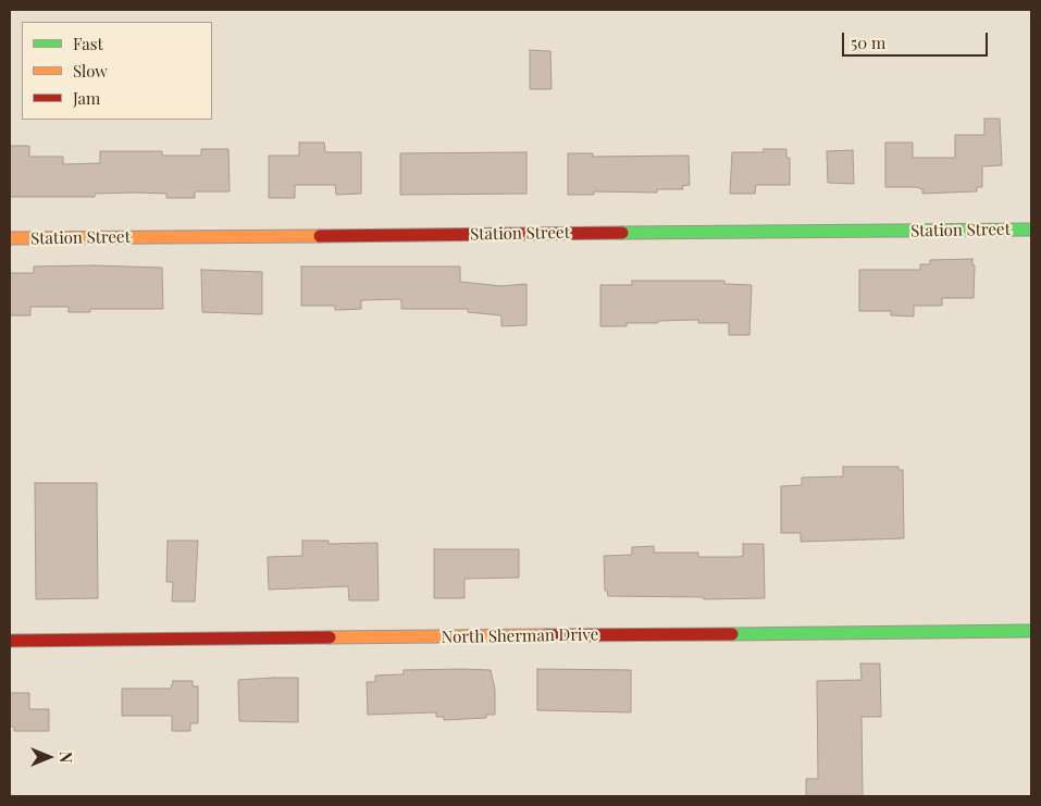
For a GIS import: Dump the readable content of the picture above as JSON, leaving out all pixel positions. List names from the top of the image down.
{
  "streets": {
    "street": ["Station Street", "North Sherman Drive"]
  },
  "legend": ["Fast", "Slow", "Jam"],
  "scale_bar": "50 m",
  "north": "right"
}
